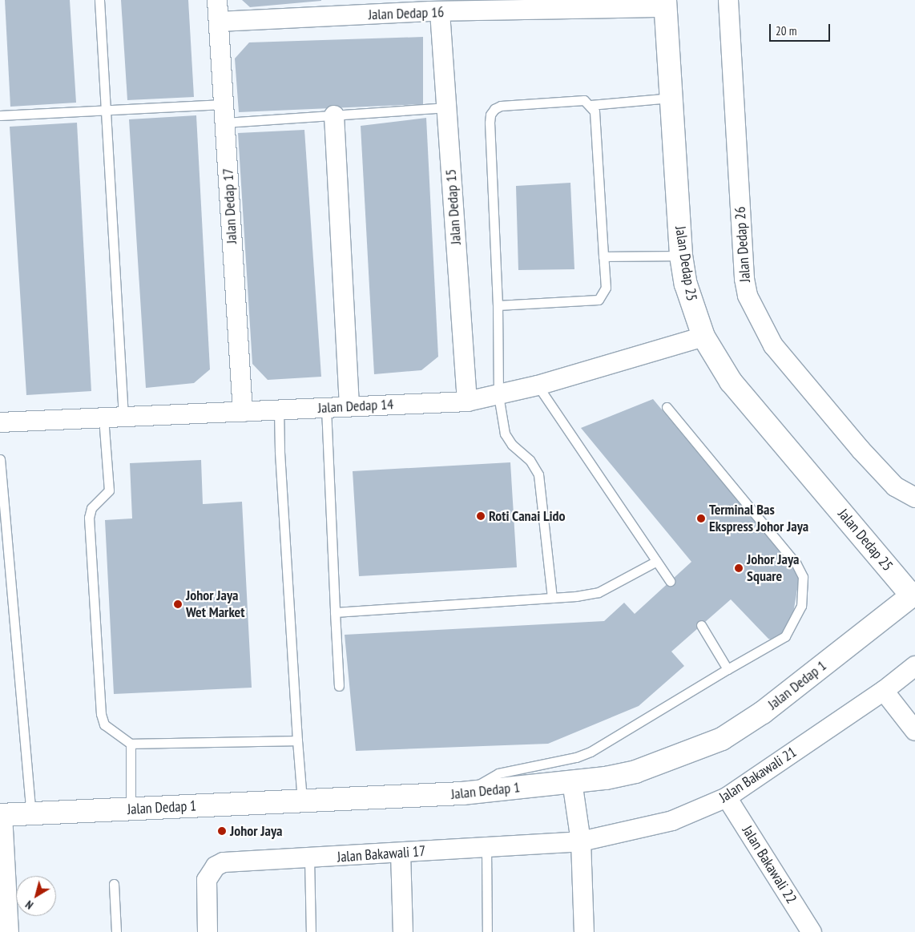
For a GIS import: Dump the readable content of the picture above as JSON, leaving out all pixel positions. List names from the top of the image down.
{
  "streets": {
    "main road": ["Jalan Dedap 25", "Jalan Dedap 1"],
    "street": [
      "Jalan Dedap 16",
      "Jalan Dedap 17",
      "Jalan Dedap 15",
      "Jalan Dedap 26",
      "Jalan Dedap 14",
      "Jalan Bakawali 21",
      "Jalan Bakawali 17",
      "Jalan Bakawali 22"
    ]
  },
  "crossings": [
    ["Jalan Dedap 16", "Jalan Dedap 17"],
    ["Jalan Dedap 16", "Jalan Dedap 15"],
    ["Jalan Dedap 16", "Jalan Dedap 25"],
    ["Jalan Dedap 17", "Jalan Dedap 14"],
    ["Jalan Dedap 15", "Jalan Dedap 14"],
    ["Jalan Dedap 25", "Jalan Dedap 14"],
    ["Jalan Dedap 25", "Jalan Dedap 1"],
    ["Jalan Bakawali 21", "Jalan Bakawali 17"],
    ["Jalan Bakawali 21", "Jalan Bakawali 22"]
  ],
  "places": [
    "Roti Canai Lido",
    "Terminal Bas Ekspress Johor Jaya",
    "Johor Jaya Square",
    "Johor Jaya Wet Market",
    "Johor Jaya"
  ],
  "scale_bar": "20 m",
  "north": "bottom left"
}
